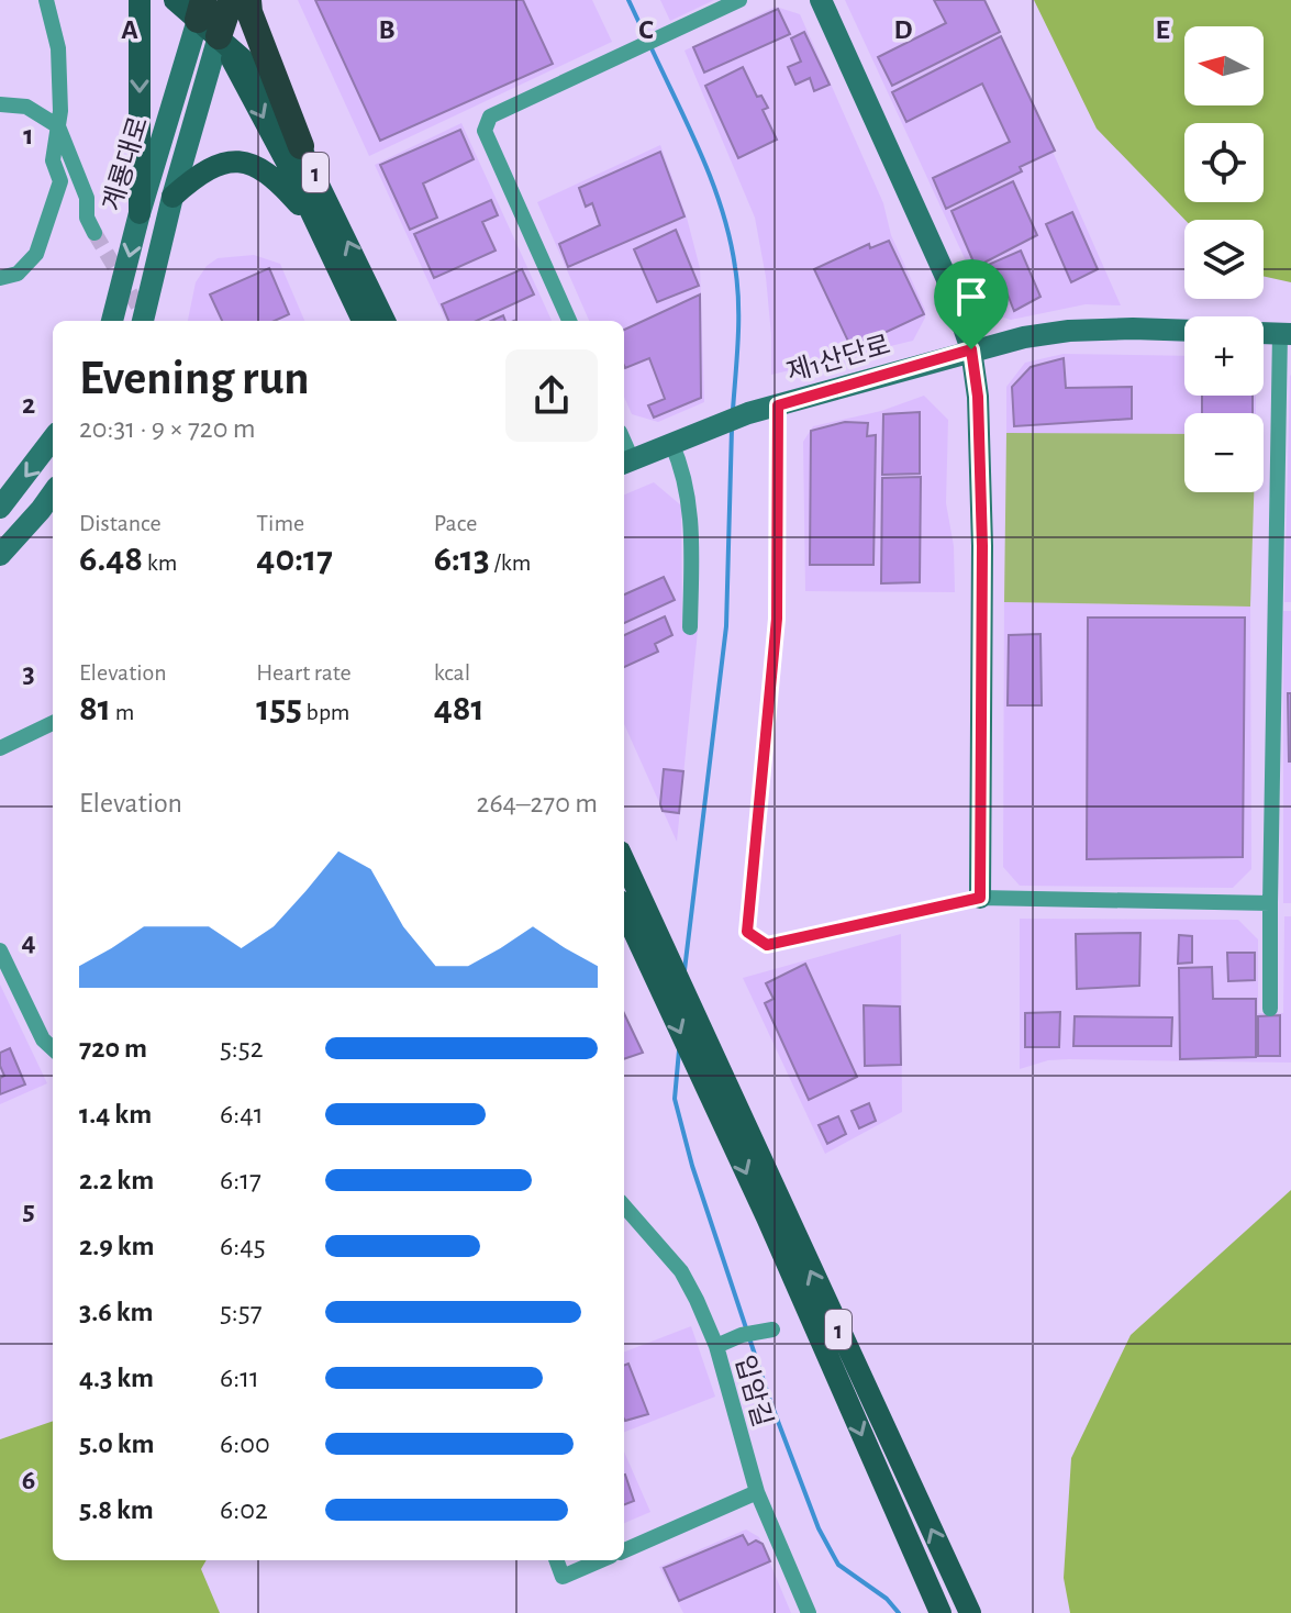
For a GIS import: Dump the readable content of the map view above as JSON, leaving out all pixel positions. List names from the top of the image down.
{
  "streets": {
    "main road": ["1"],
    "street": ["계룡대로", "제1산단로", "입암길"]
  },
  "crossings": [
    ["계룡대로", "1"]
  ],
  "north": "left",
  "page": {
    "map_buttons": ["+", "−"],
    "heading": ["Evening run", "20:31 · 9 × 720 m"],
    "stats": [
      ["Distance", "6.48 km"],
      ["Time", "40:17"],
      ["Pace", "6:13 /km"],
      ["Elevation", "81 m"],
      ["Heart rate", "155 bpm"],
      ["kcal", "481"]
    ],
    "chart": ["Elevation", "264–270 m"],
    "list": [
      {
        "name": "720 m",
        "note": "5:52"
      },
      {
        "name": "1.4 km",
        "note": "6:41"
      },
      {
        "name": "2.2 km",
        "note": "6:17"
      },
      {
        "name": "2.9 km",
        "note": "6:45"
      },
      {
        "name": "3.6 km",
        "note": "5:57"
      },
      {
        "name": "4.3 km",
        "note": "6:11"
      },
      {
        "name": "5.0 km",
        "note": "6:00"
      },
      {
        "name": "5.8 km",
        "note": "6:02"
      }
    ]
  },
  "grid": {
    "columns": [
      "A",
      "B",
      "C",
      "D",
      "E"
    ],
    "rows": [
      "1",
      "2",
      "3",
      "4",
      "5",
      "6"
    ]
  }
}
